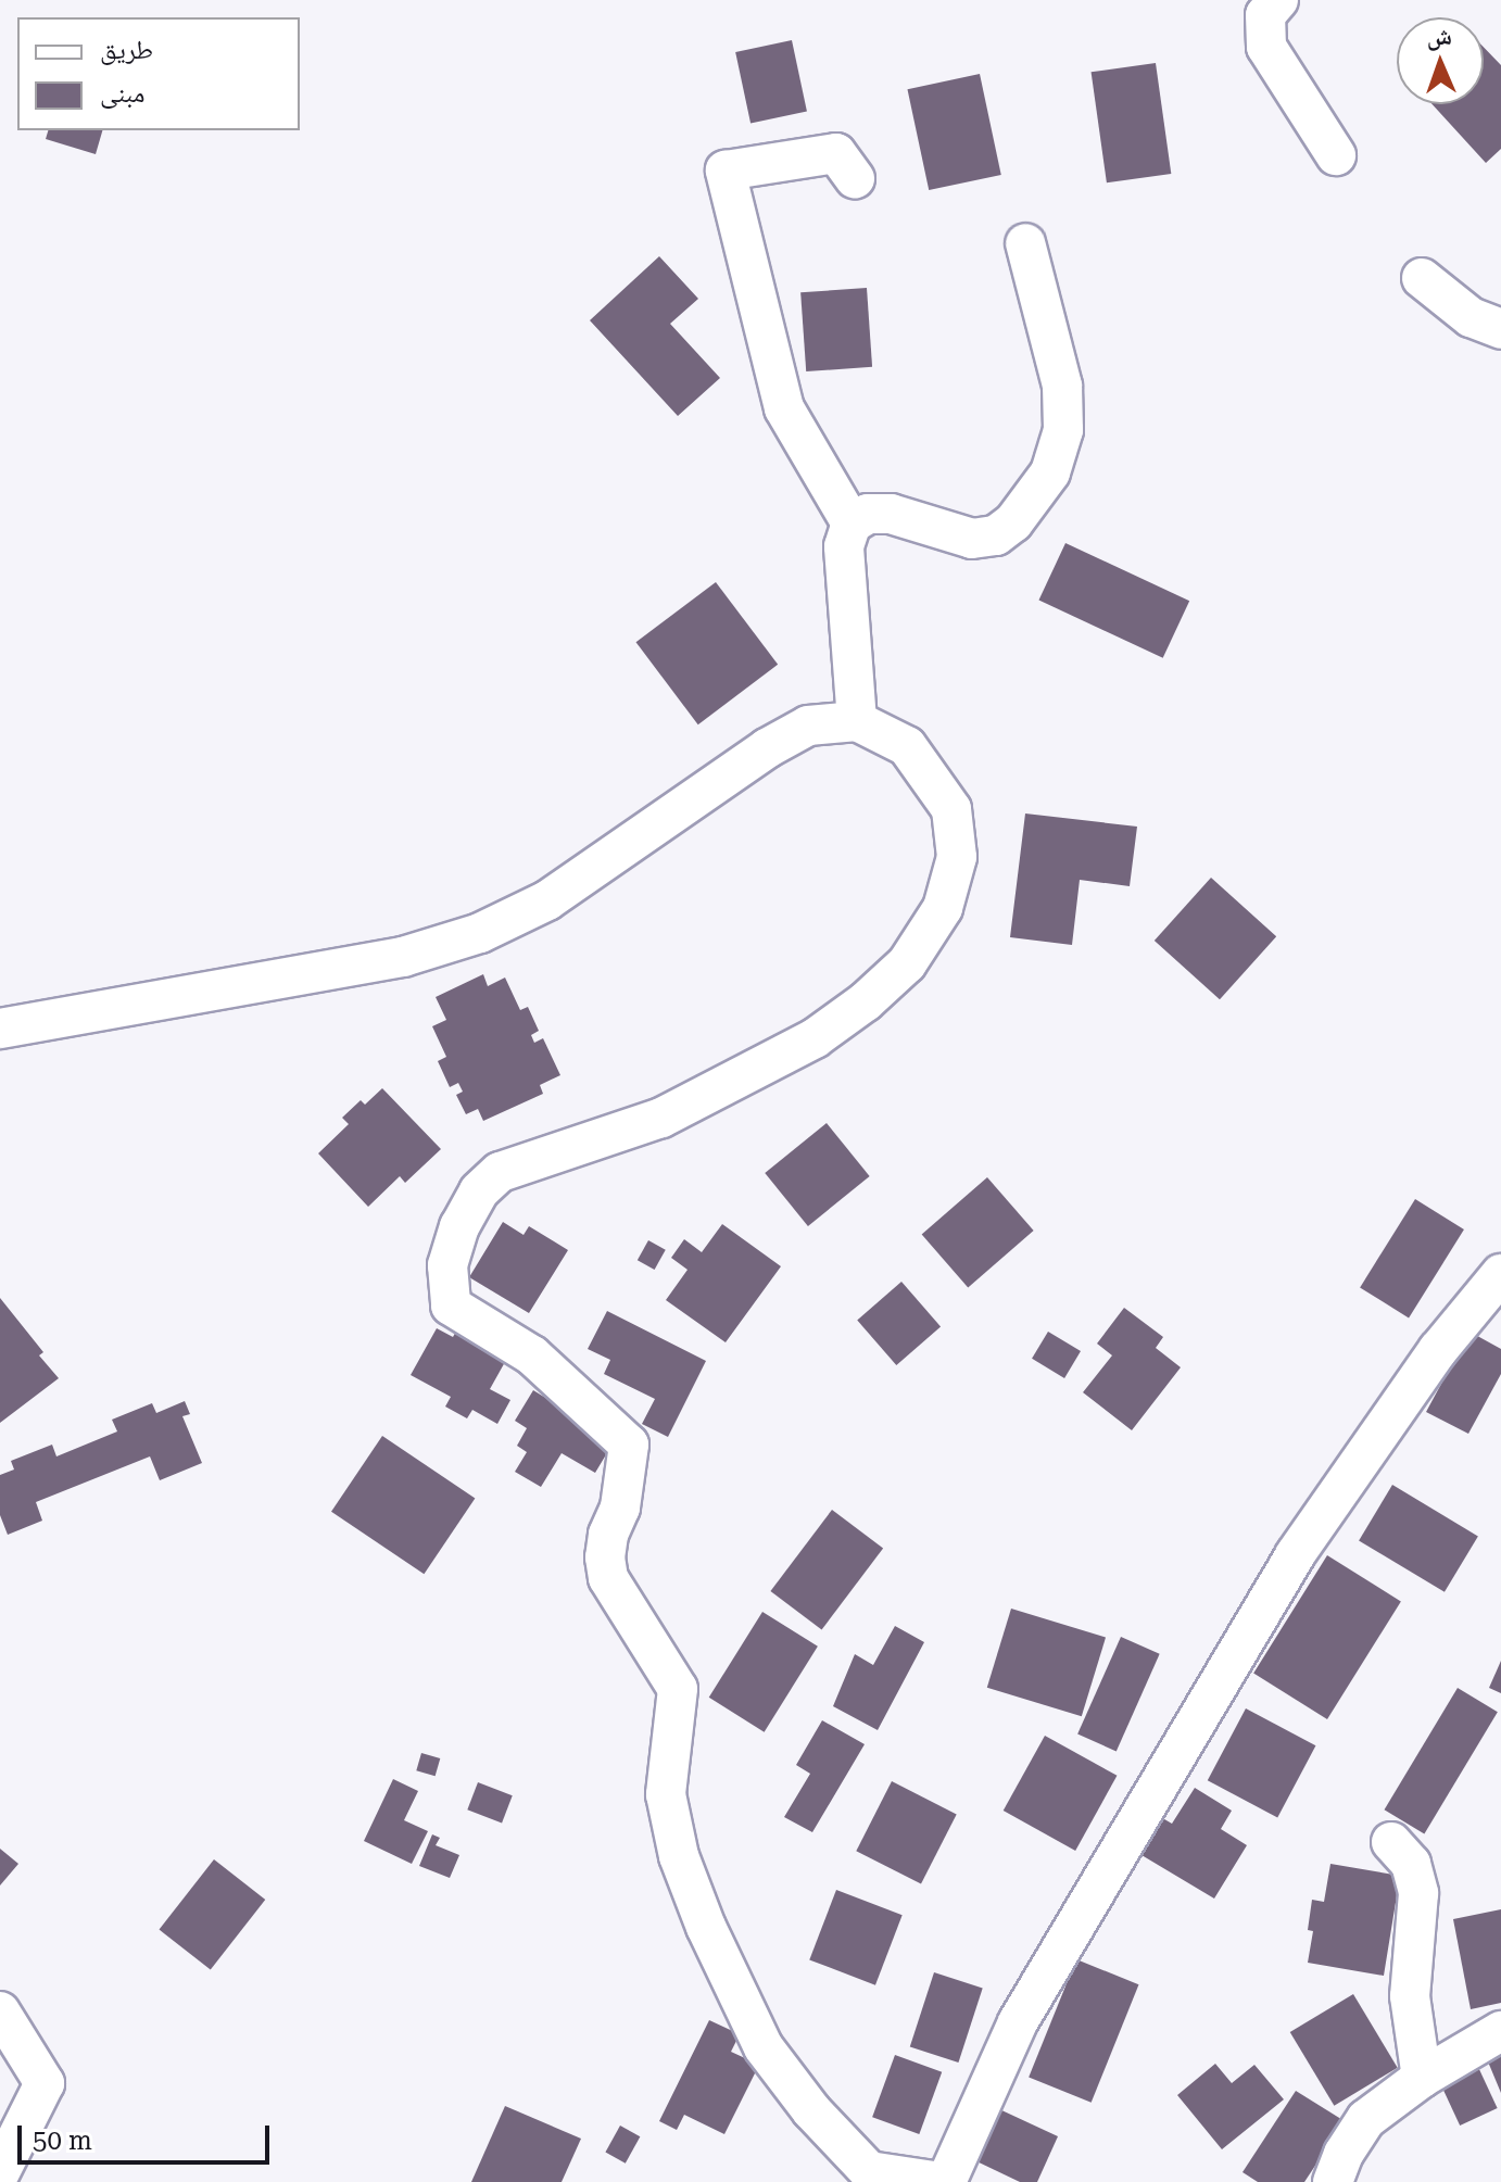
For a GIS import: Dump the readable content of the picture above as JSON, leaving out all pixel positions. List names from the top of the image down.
{
  "legend": ["طريق", "مبنى"],
  "scale_bar": "50 m",
  "north": "top"
}
